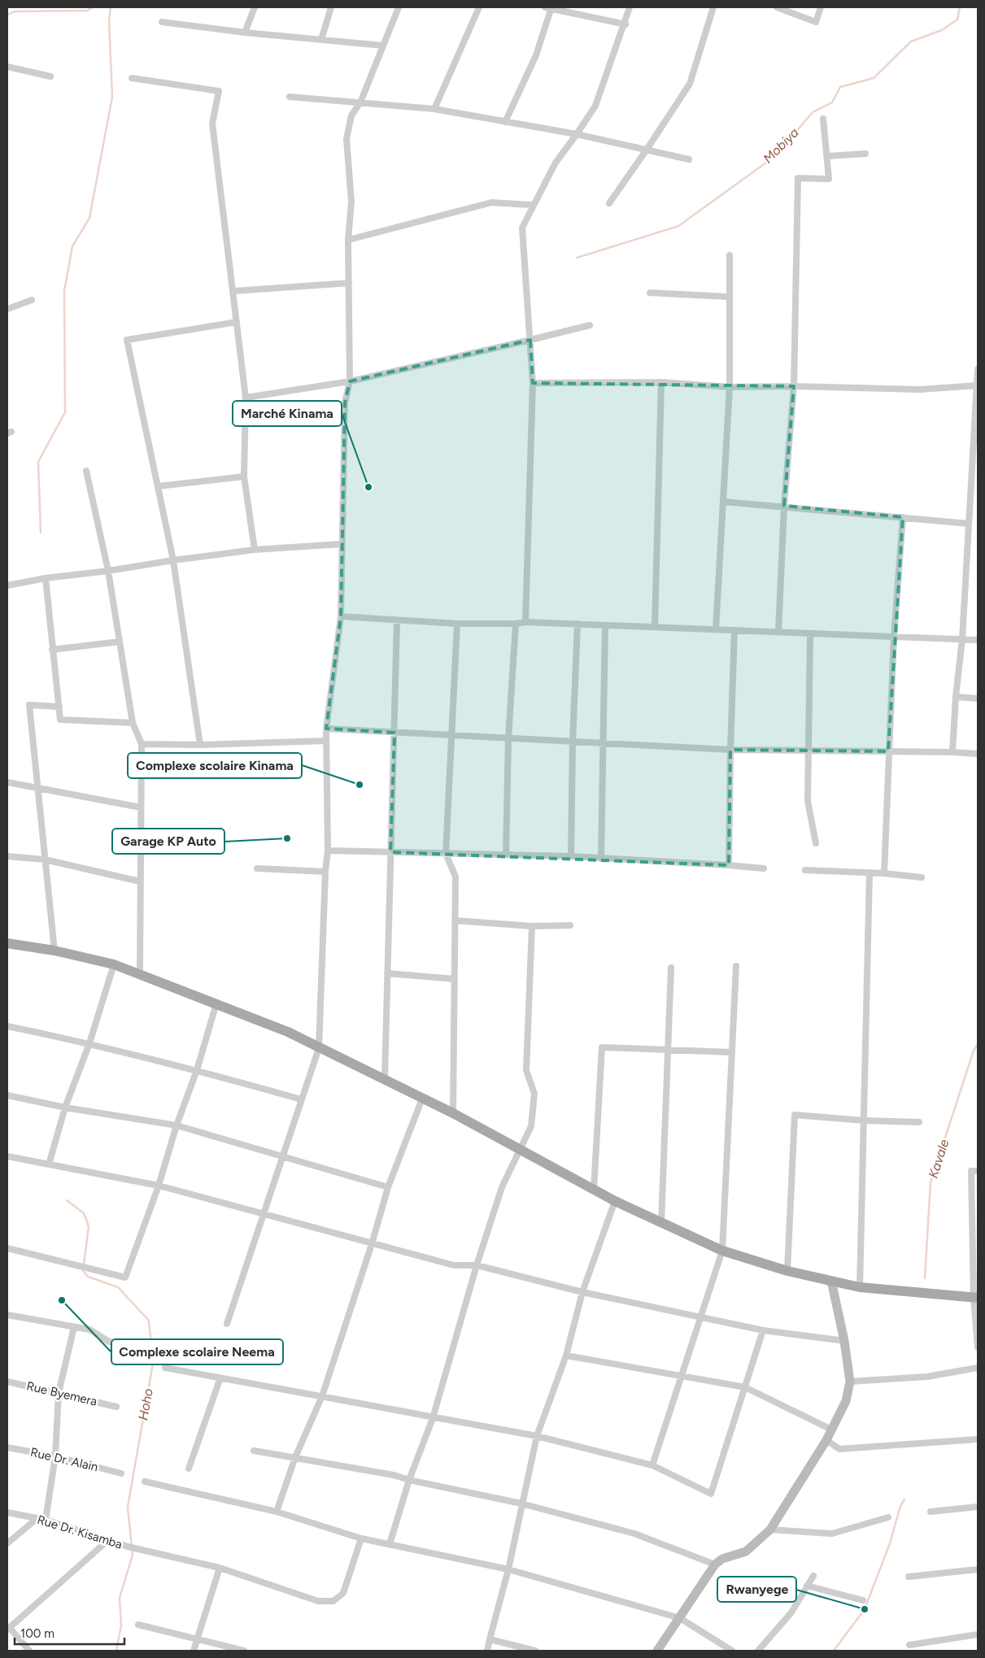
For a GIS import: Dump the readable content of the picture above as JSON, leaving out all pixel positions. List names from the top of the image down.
{
  "streets": {
    "street": ["Rue Byemera", "Rue Dr. Alain", "Rue Dr. Kisamba"]
  },
  "water": ["Mobiya", "Kavale", "Hoho"],
  "places": [
    "Marché Kinama",
    "Complexe scolaire Kinama",
    "Garage KP Auto",
    "Complexe scolaire Neema",
    "Rwanyege"
  ],
  "scale_bar": "100 m"
}
